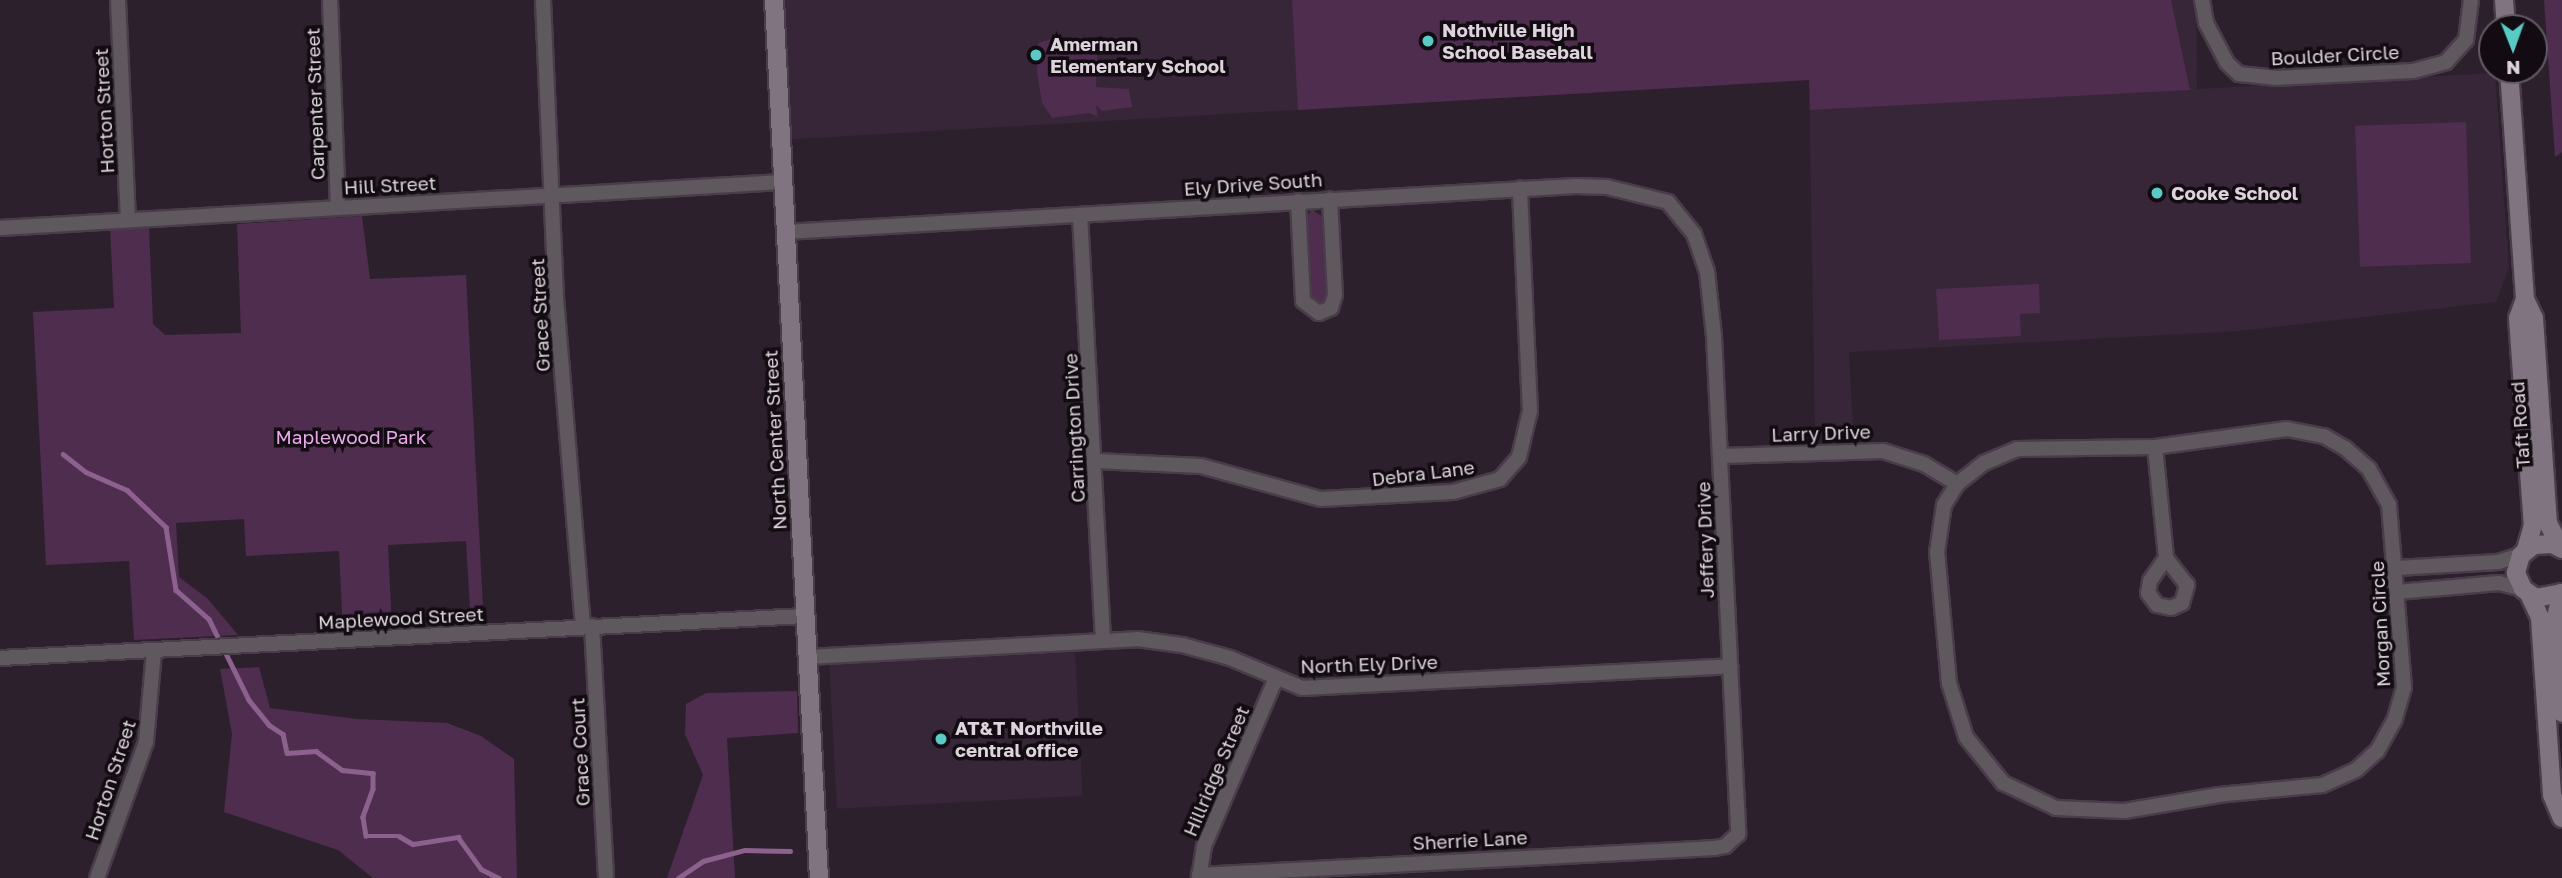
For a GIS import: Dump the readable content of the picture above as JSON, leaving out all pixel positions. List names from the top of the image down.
{
  "streets": {
    "street": [
      "Boulder Circle",
      "Carpenter Street",
      "Horton Street",
      "Ely Drive South",
      "Hill Street",
      "Grace Street",
      "Taft Road",
      "Carrington Drive",
      "Larry Drive",
      "North Center Street",
      "Debra Lane",
      "Jeffery Drive",
      "Maplewood Street",
      "Morgan Circle",
      "North Ely Drive",
      "Grace Court",
      "Hillridge Street",
      "Sherrie Lane"
    ]
  },
  "crossings": [
    ["Carpenter Street", "Hill Street"],
    ["Horton Street", "Hill Street"],
    ["Horton Street", "Maplewood Street"],
    ["Ely Drive South", "Carrington Drive"],
    ["Ely Drive South", "North Center Street"],
    ["Ely Drive South", "Debra Lane"],
    ["Ely Drive South", "Jeffery Drive"],
    ["Hill Street", "Grace Street"],
    ["Hill Street", "North Center Street"],
    ["Grace Street", "Maplewood Street"],
    ["Grace Street", "Grace Court"],
    ["Carrington Drive", "Debra Lane"],
    ["Carrington Drive", "North Ely Drive"],
    ["Larry Drive", "Jeffery Drive"],
    ["Larry Drive", "Morgan Circle"],
    ["North Center Street", "Maplewood Street"],
    ["North Center Street", "North Ely Drive"],
    ["Jeffery Drive", "North Ely Drive"],
    ["Jeffery Drive", "Sherrie Lane"],
    ["Maplewood Street", "Grace Court"],
    ["North Ely Drive", "Hillridge Street"],
    ["Hillridge Street", "Sherrie Lane"]
  ],
  "parks": ["Maplewood Park"],
  "places": [
    "Nothville High School Baseball",
    "Amerman Elementary School",
    "Cooke School",
    "AT&T Northville central office"
  ],
  "north": "bottom"
}
